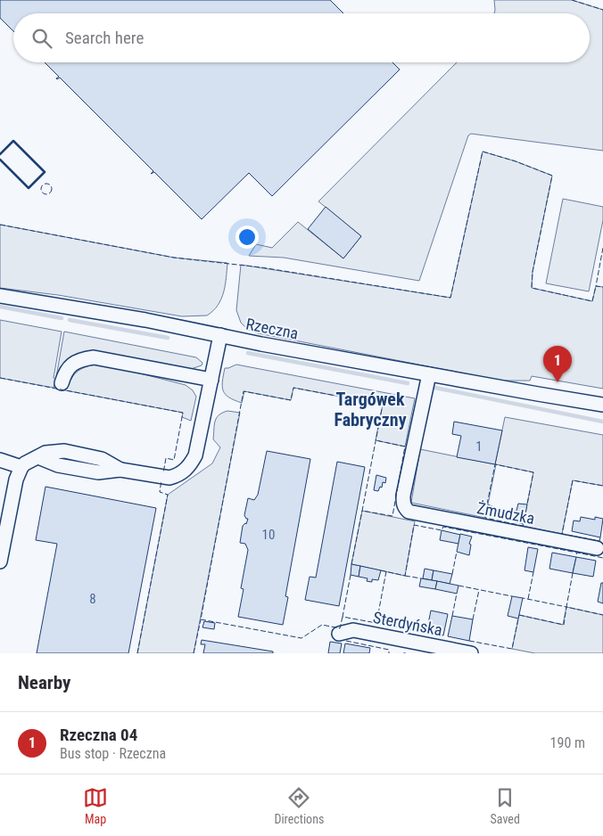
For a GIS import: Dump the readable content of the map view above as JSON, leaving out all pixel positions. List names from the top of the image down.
{
  "streets": {
    "street": ["Rzeczna", "Żmudzka", "Sterdyńska"]
  },
  "crossings": [
    ["Rzeczna", "Żmudzka"]
  ],
  "districts": ["Targówek Fabryczny"],
  "house_numbers": ["1", "10", "8"],
  "page": {
    "search": "Search here",
    "pins": "1",
    "heading": "Nearby",
    "list": [
      {
        "mark": "1",
        "name": "Rzeczna 04",
        "note": "Bus stop · Rzeczna",
        "value": "190 m"
      }
    ],
    "nav": ["Map", "Directions", "Saved"]
  }
}
